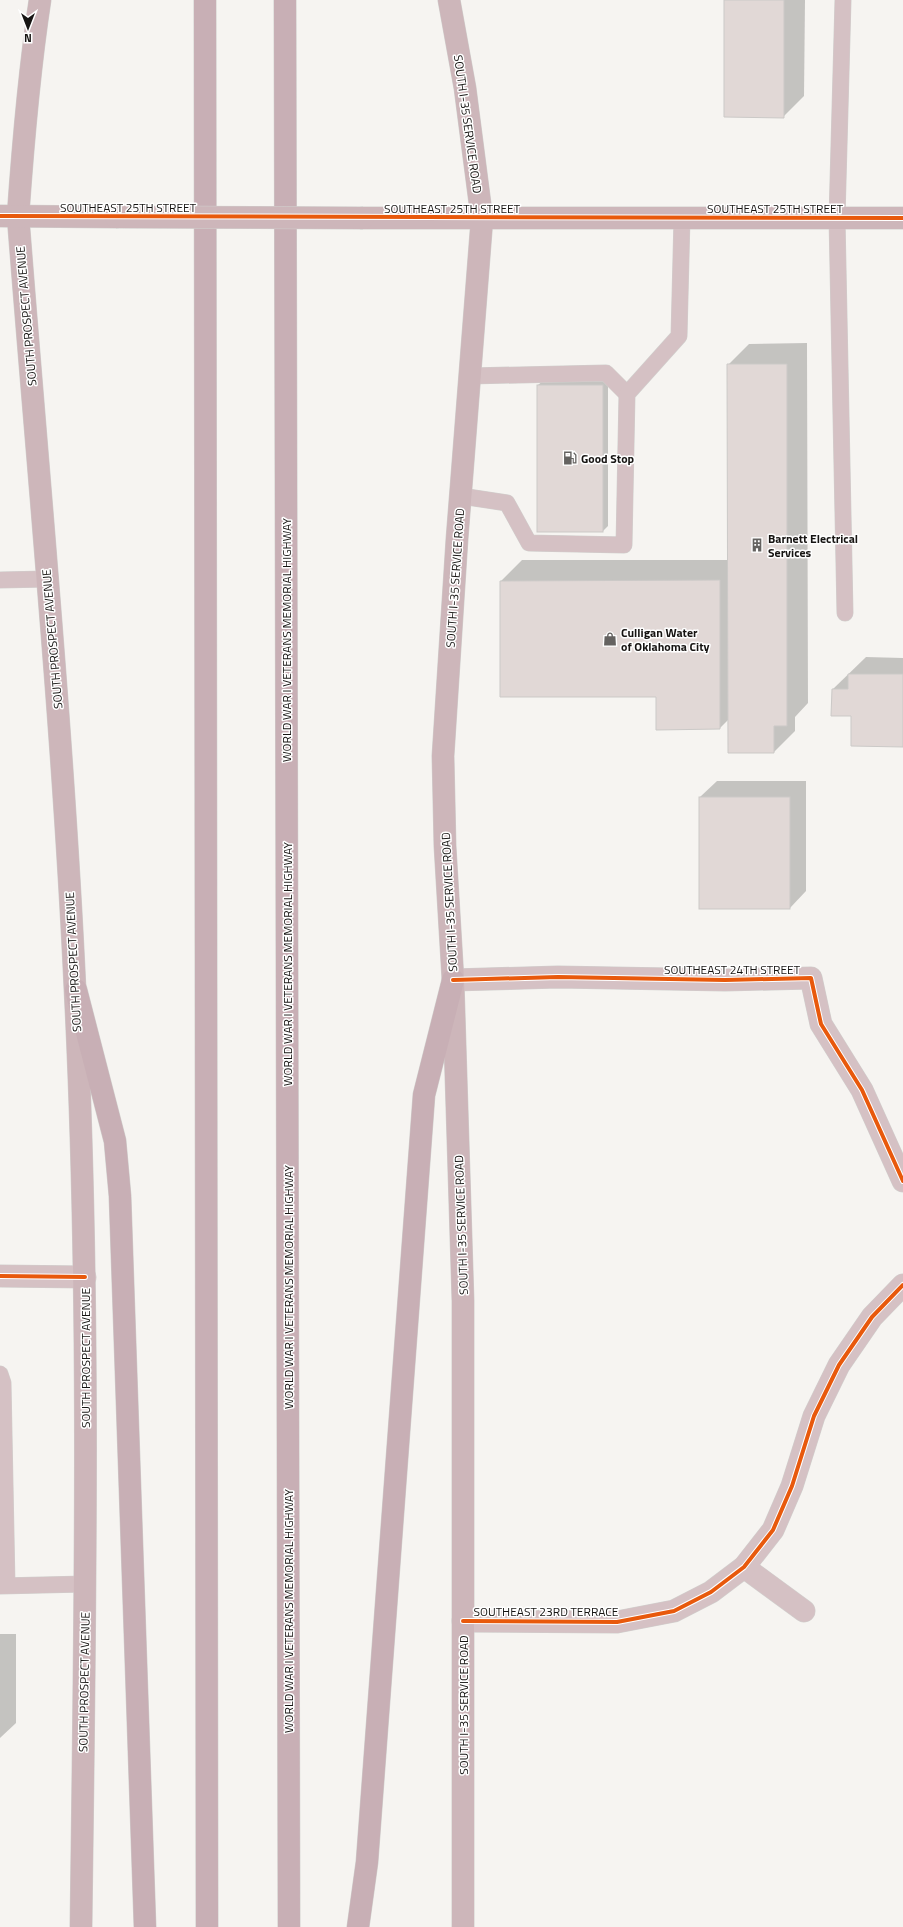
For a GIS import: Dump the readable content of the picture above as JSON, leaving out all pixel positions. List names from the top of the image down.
{
  "streets": {
    "highway": ["WORLD WAR I VETERANS MEMORIAL HIGHWAY"],
    "main road": ["SOUTH I-35 SERVICE ROAD", "SOUTHEAST 25TH STREET", "SOUTH PROSPECT AVENUE"],
    "street": ["SOUTHEAST 24TH STREET", "SOUTHEAST 23RD TERRACE"]
  },
  "crossings": [
    ["SOUTH I-35 SERVICE ROAD", "SOUTHEAST 25TH STREET"],
    ["SOUTH I-35 SERVICE ROAD", "SOUTHEAST 24TH STREET"],
    ["SOUTH I-35 SERVICE ROAD", "SOUTHEAST 23RD TERRACE"],
    ["SOUTHEAST 25TH STREET", "SOUTH PROSPECT AVENUE"]
  ],
  "places": {
    "fuel station": ["Good Stop"],
    "building": ["Barnett Electrical Services"],
    "shop": ["Culligan Water of Oklahoma City"]
  },
  "north": "bottom"
}
